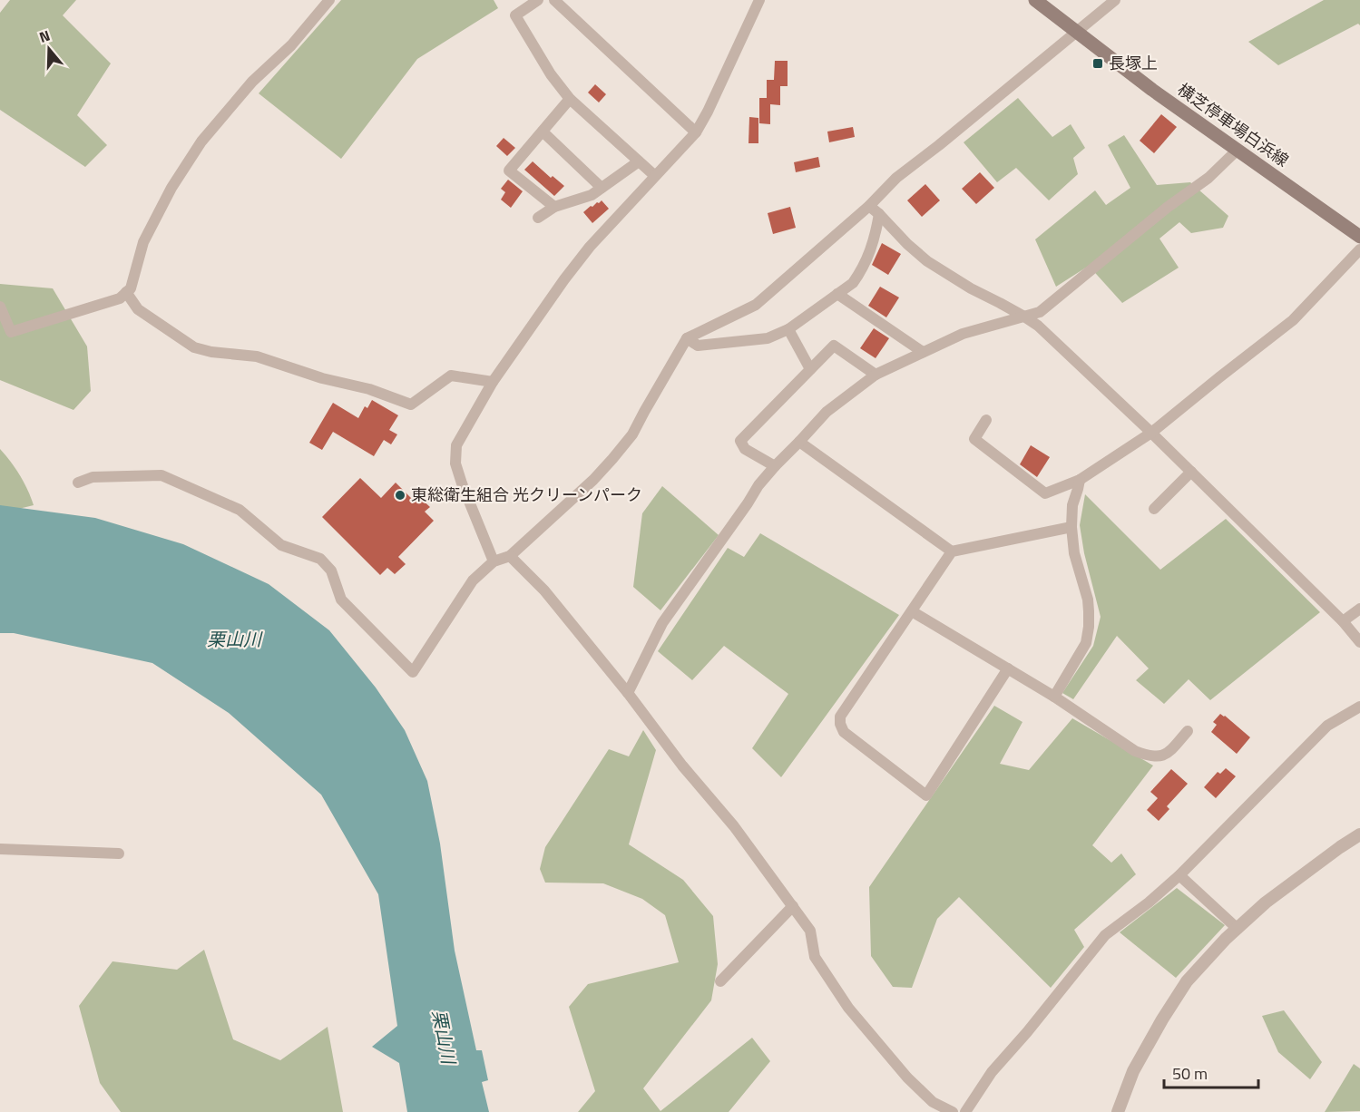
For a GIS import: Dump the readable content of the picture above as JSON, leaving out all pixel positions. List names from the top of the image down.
{
  "streets": {
    "main road": ["横芝停車場白浜線"]
  },
  "water": ["栗山川"],
  "places": {
    "transit": ["長塚上"],
    "other": ["東総衛生組合 光クリーンパーク"]
  },
  "scale_bar": "50 m",
  "north": "top"
}
